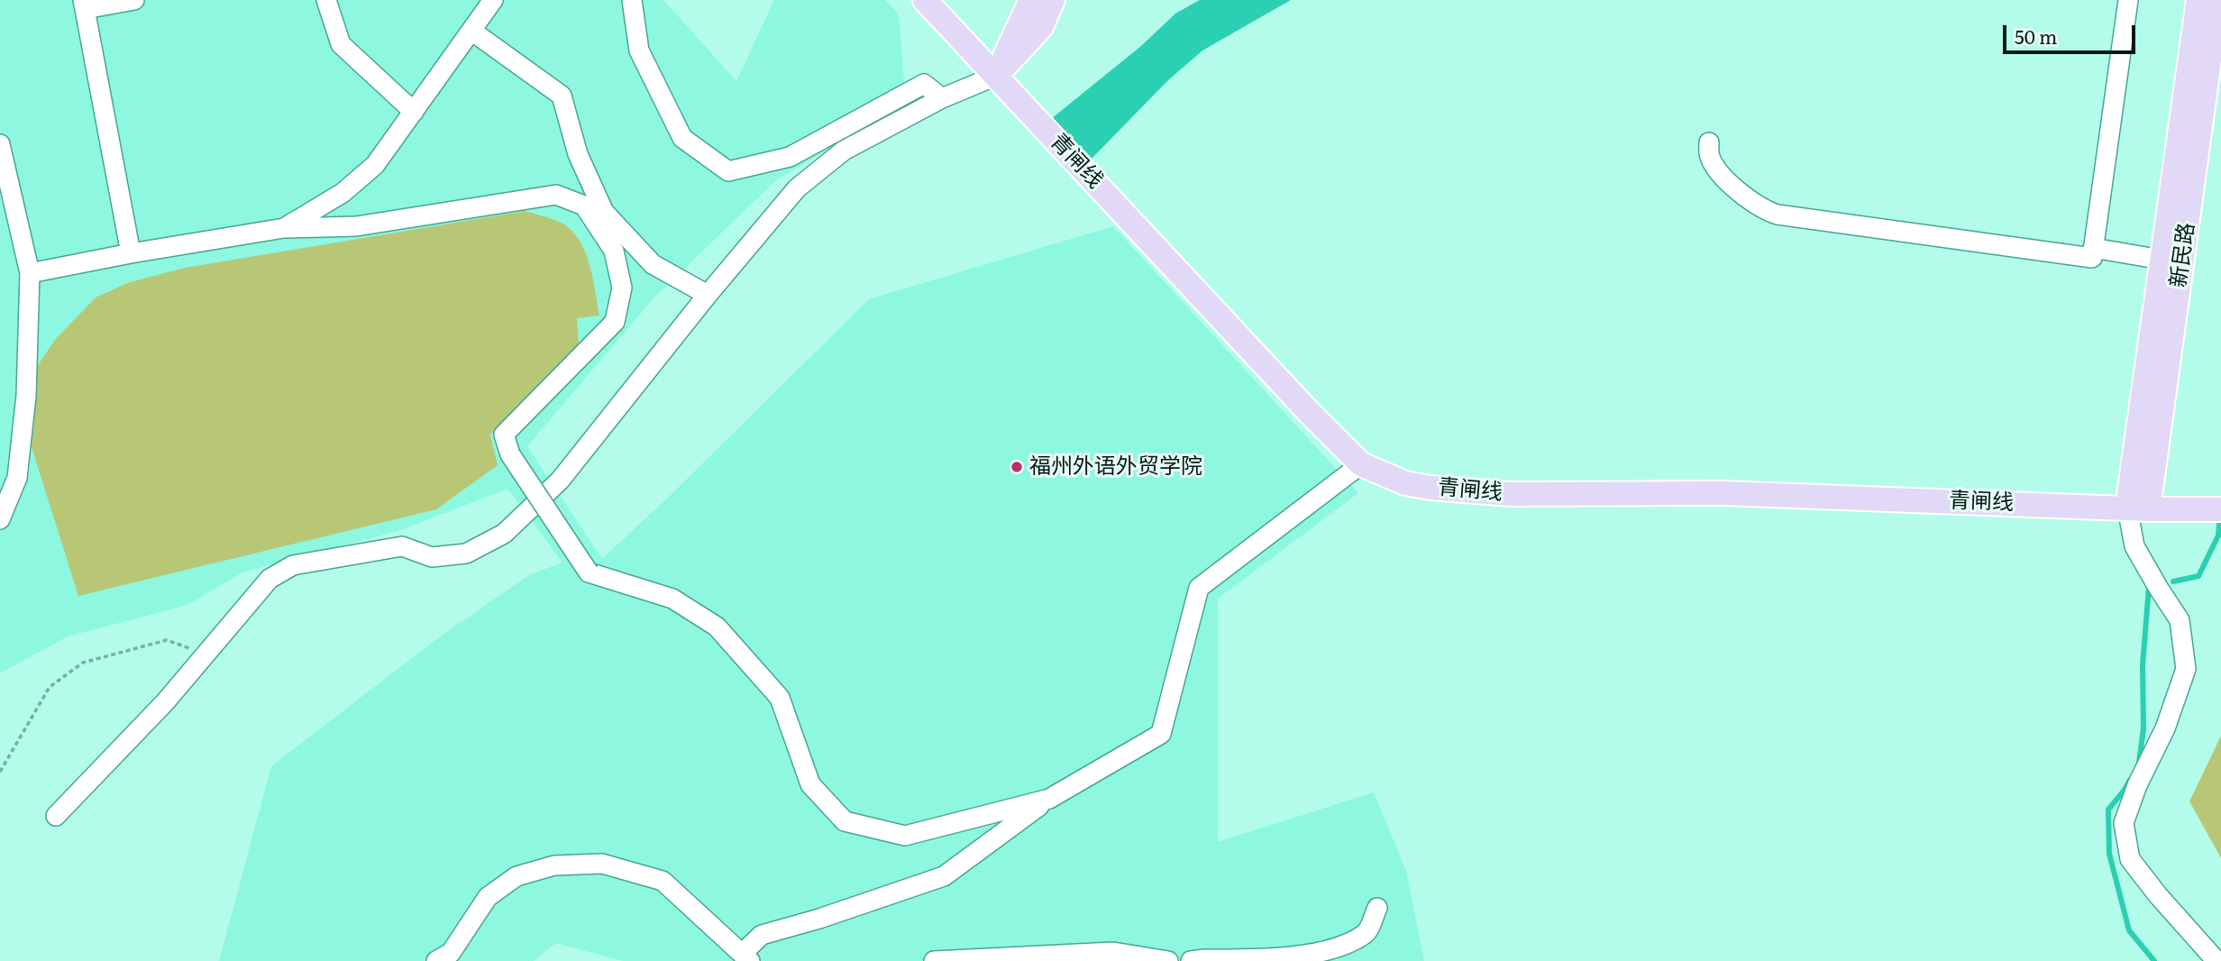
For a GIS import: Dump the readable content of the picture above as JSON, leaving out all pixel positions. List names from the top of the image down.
{
  "streets": {
    "main road": ["青闸线", "新民路"]
  },
  "crossings": [
    ["青闸线", "新民路"]
  ],
  "places": ["福州外语外贸学院"],
  "scale_bar": "50 m"
}
